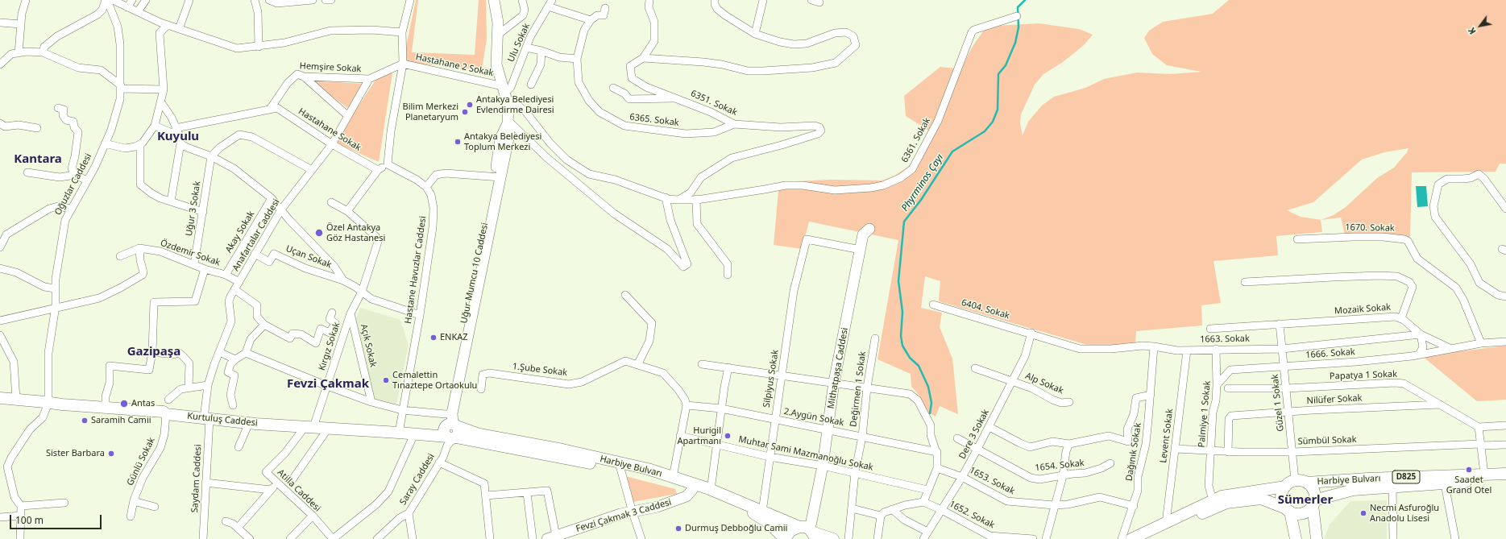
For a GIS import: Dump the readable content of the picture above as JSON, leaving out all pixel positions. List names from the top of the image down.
{
  "streets": {
    "main road": ["Kurtuluş Caddesi", "Harbiye Bulvarı", "D825"],
    "street": [
      "Ulu Sokak",
      "Hastahane 2 Sokak",
      "Hemşire Sokak",
      "6351. Sokak",
      "6365. Sokak",
      "Hastahane Sokak",
      "6361. Sokak",
      "Oğuzlar Caddesi",
      "Uğur 3 Sokak",
      "1670. Sokak",
      "Akay Sokak",
      "Anafartalar Caddesi",
      "Özdemir Sokak",
      "Uçan Sokak",
      "Hastane Havuzlar Caddesi",
      "Uğur Mumcu 10 Caddesi",
      "6404. Sokak",
      "Mozaik Sokak",
      "1663. Sokak",
      "Açık Sokak",
      "Kırgız Sokak",
      "1666. Sokak",
      "Mithatpaşa Caddesi",
      "1.Şube Sokak",
      "Papatya 1 Sokak",
      "Silpiyus Sokak",
      "Alp Sokak",
      "Değirmen 1 Sokak",
      "Nilüfer Sokak",
      "Güzel 1 Sokak",
      "Palmiye 1 Sokak",
      "2.Aygün Sokak",
      "Dere 3 Sokak",
      "Levent Sokak",
      "Sümbül Sokak",
      "Dağınık Sokak",
      "Muhtar Sami Mazmanoğlu Sokak",
      "Günlü Sokak",
      "1654. Sokak",
      "Saydam Caddesi",
      "Saray Caddesi",
      "1653. Sokak",
      "Atilla Caddesi",
      "1652. Sokak",
      "Fevzi Çakmak 3 Caddesi"
    ]
  },
  "crossings": [
    ["Ulu Sokak", "Hastahane 2 Sokak"],
    ["Ulu Sokak", "Uğur Mumcu 10 Caddesi"],
    ["Hastahane 2 Sokak", "Hemşire Sokak"],
    ["Hastahane 2 Sokak", "Uğur Mumcu 10 Caddesi"],
    ["Hemşire Sokak", "Hastahane Sokak"],
    ["Hemşire Sokak", "Anafartalar Caddesi"],
    ["6351. Sokak", "6365. Sokak"],
    ["6351. Sokak", "6361. Sokak"],
    ["Hastahane Sokak", "Anafartalar Caddesi"],
    ["Oğuzlar Caddesi", "Kurtuluş Caddesi"],
    ["Uğur 3 Sokak", "Özdemir Sokak"],
    ["Akay Sokak", "Özdemir Sokak"],
    ["Anafartalar Caddesi", "Özdemir Sokak"],
    ["Anafartalar Caddesi", "Uçan Sokak"],
    ["Anafartalar Caddesi", "Kurtuluş Caddesi"],
    ["Anafartalar Caddesi", "Saydam Caddesi"],
    ["Hastane Havuzlar Caddesi", "Kurtuluş Caddesi"],
    ["Uğur Mumcu 10 Caddesi", "Kurtuluş Caddesi"],
    ["Uğur Mumcu 10 Caddesi", "Harbiye Bulvarı"],
    ["Uğur Mumcu 10 Caddesi", "Saray Caddesi"],
    ["6404. Sokak", "1663. Sokak"],
    ["6404. Sokak", "Dere 3 Sokak"],
    ["Mozaik Sokak", "1663. Sokak"],
    ["Mozaik Sokak", "1666. Sokak"],
    ["Mozaik Sokak", "Güzel 1 Sokak"],
    ["1663. Sokak", "Güzel 1 Sokak"],
    ["1663. Sokak", "Palmiye 1 Sokak"],
    ["1663. Sokak", "Dere 3 Sokak"],
    ["1663. Sokak", "Levent Sokak"],
    ["1663. Sokak", "Dağınık Sokak"],
    ["Açık Sokak", "Kırgız Sokak"],
    ["Kırgız Sokak", "Kurtuluş Caddesi"],
    ["Kırgız Sokak", "Atilla Caddesi"],
    ["1666. Sokak", "Güzel 1 Sokak"],
    ["1666. Sokak", "Palmiye 1 Sokak"],
    ["Mithatpaşa Caddesi", "Silpiyus Sokak"],
    ["Mithatpaşa Caddesi", "2.Aygün Sokak"],
    ["Mithatpaşa Caddesi", "Muhtar Sami Mazmanoğlu Sokak"],
    ["Mithatpaşa Caddesi", "Harbiye Bulvarı"],
    ["1.Şube Sokak", "2.Aygün Sokak"],
    ["Papatya 1 Sokak", "Nilüfer Sokak"],
    ["Papatya 1 Sokak", "Güzel 1 Sokak"],
    ["Silpiyus Sokak", "2.Aygün Sokak"],
    ["Silpiyus Sokak", "Muhtar Sami Mazmanoğlu Sokak"],
    ["Silpiyus Sokak", "Harbiye Bulvarı"],
    ["Alp Sokak", "Dere 3 Sokak"],
    ["Değirmen 1 Sokak", "2.Aygün Sokak"],
    ["Değirmen 1 Sokak", "Muhtar Sami Mazmanoğlu Sokak"],
    ["Nilüfer Sokak", "Güzel 1 Sokak"],
    ["Nilüfer Sokak", "Sümbül Sokak"],
    ["Güzel 1 Sokak", "Sümbül Sokak"],
    ["Güzel 1 Sokak", "Harbiye Bulvarı"],
    ["Palmiye 1 Sokak", "Sümbül Sokak"],
    ["Kurtuluş Caddesi", "Günlü Sokak"],
    ["Kurtuluş Caddesi", "Harbiye Bulvarı"],
    ["Kurtuluş Caddesi", "Saydam Caddesi"],
    ["Kurtuluş Caddesi", "Saray Caddesi"],
    ["Kurtuluş Caddesi", "Atilla Caddesi"],
    ["Dere 3 Sokak", "1654. Sokak"],
    ["Dere 3 Sokak", "1653. Sokak"],
    ["Dere 3 Sokak", "1652. Sokak"],
    ["Levent Sokak", "Sümbül Sokak"],
    ["Dağınık Sokak", "1653. Sokak"],
    ["Harbiye Bulvarı", "Saray Caddesi"],
    ["Harbiye Bulvarı", "Fevzi Çakmak 3 Caddesi"]
  ],
  "districts": [
    "Kuyulu",
    "Kantara",
    "Gazipaşa",
    "Fevzi Çakmak",
    "Sümerler"
  ],
  "water": ["Phyrminos Çayı"],
  "places": [
    "Antakya Belediyesi Evlendirme Dairesi",
    "Bilim Merkezi Planetaryum",
    "Antakya Belediyesi Toplum Merkezi",
    "Özel Antakya Göz Hastanesi",
    "ENKAZ",
    "Cemalettin Tınaztepe Ortaokulu",
    "Antas",
    "Saramih Camii",
    "Hurigil Apartmanı",
    "Sister Barbara",
    "Saadet Grand Otel",
    "Necmi Asfuroğlu Anadolu Lisesi",
    "Durmuş Debboğlu Camii"
  ],
  "scale_bar": "100 m",
  "north": "bottom left"
}
